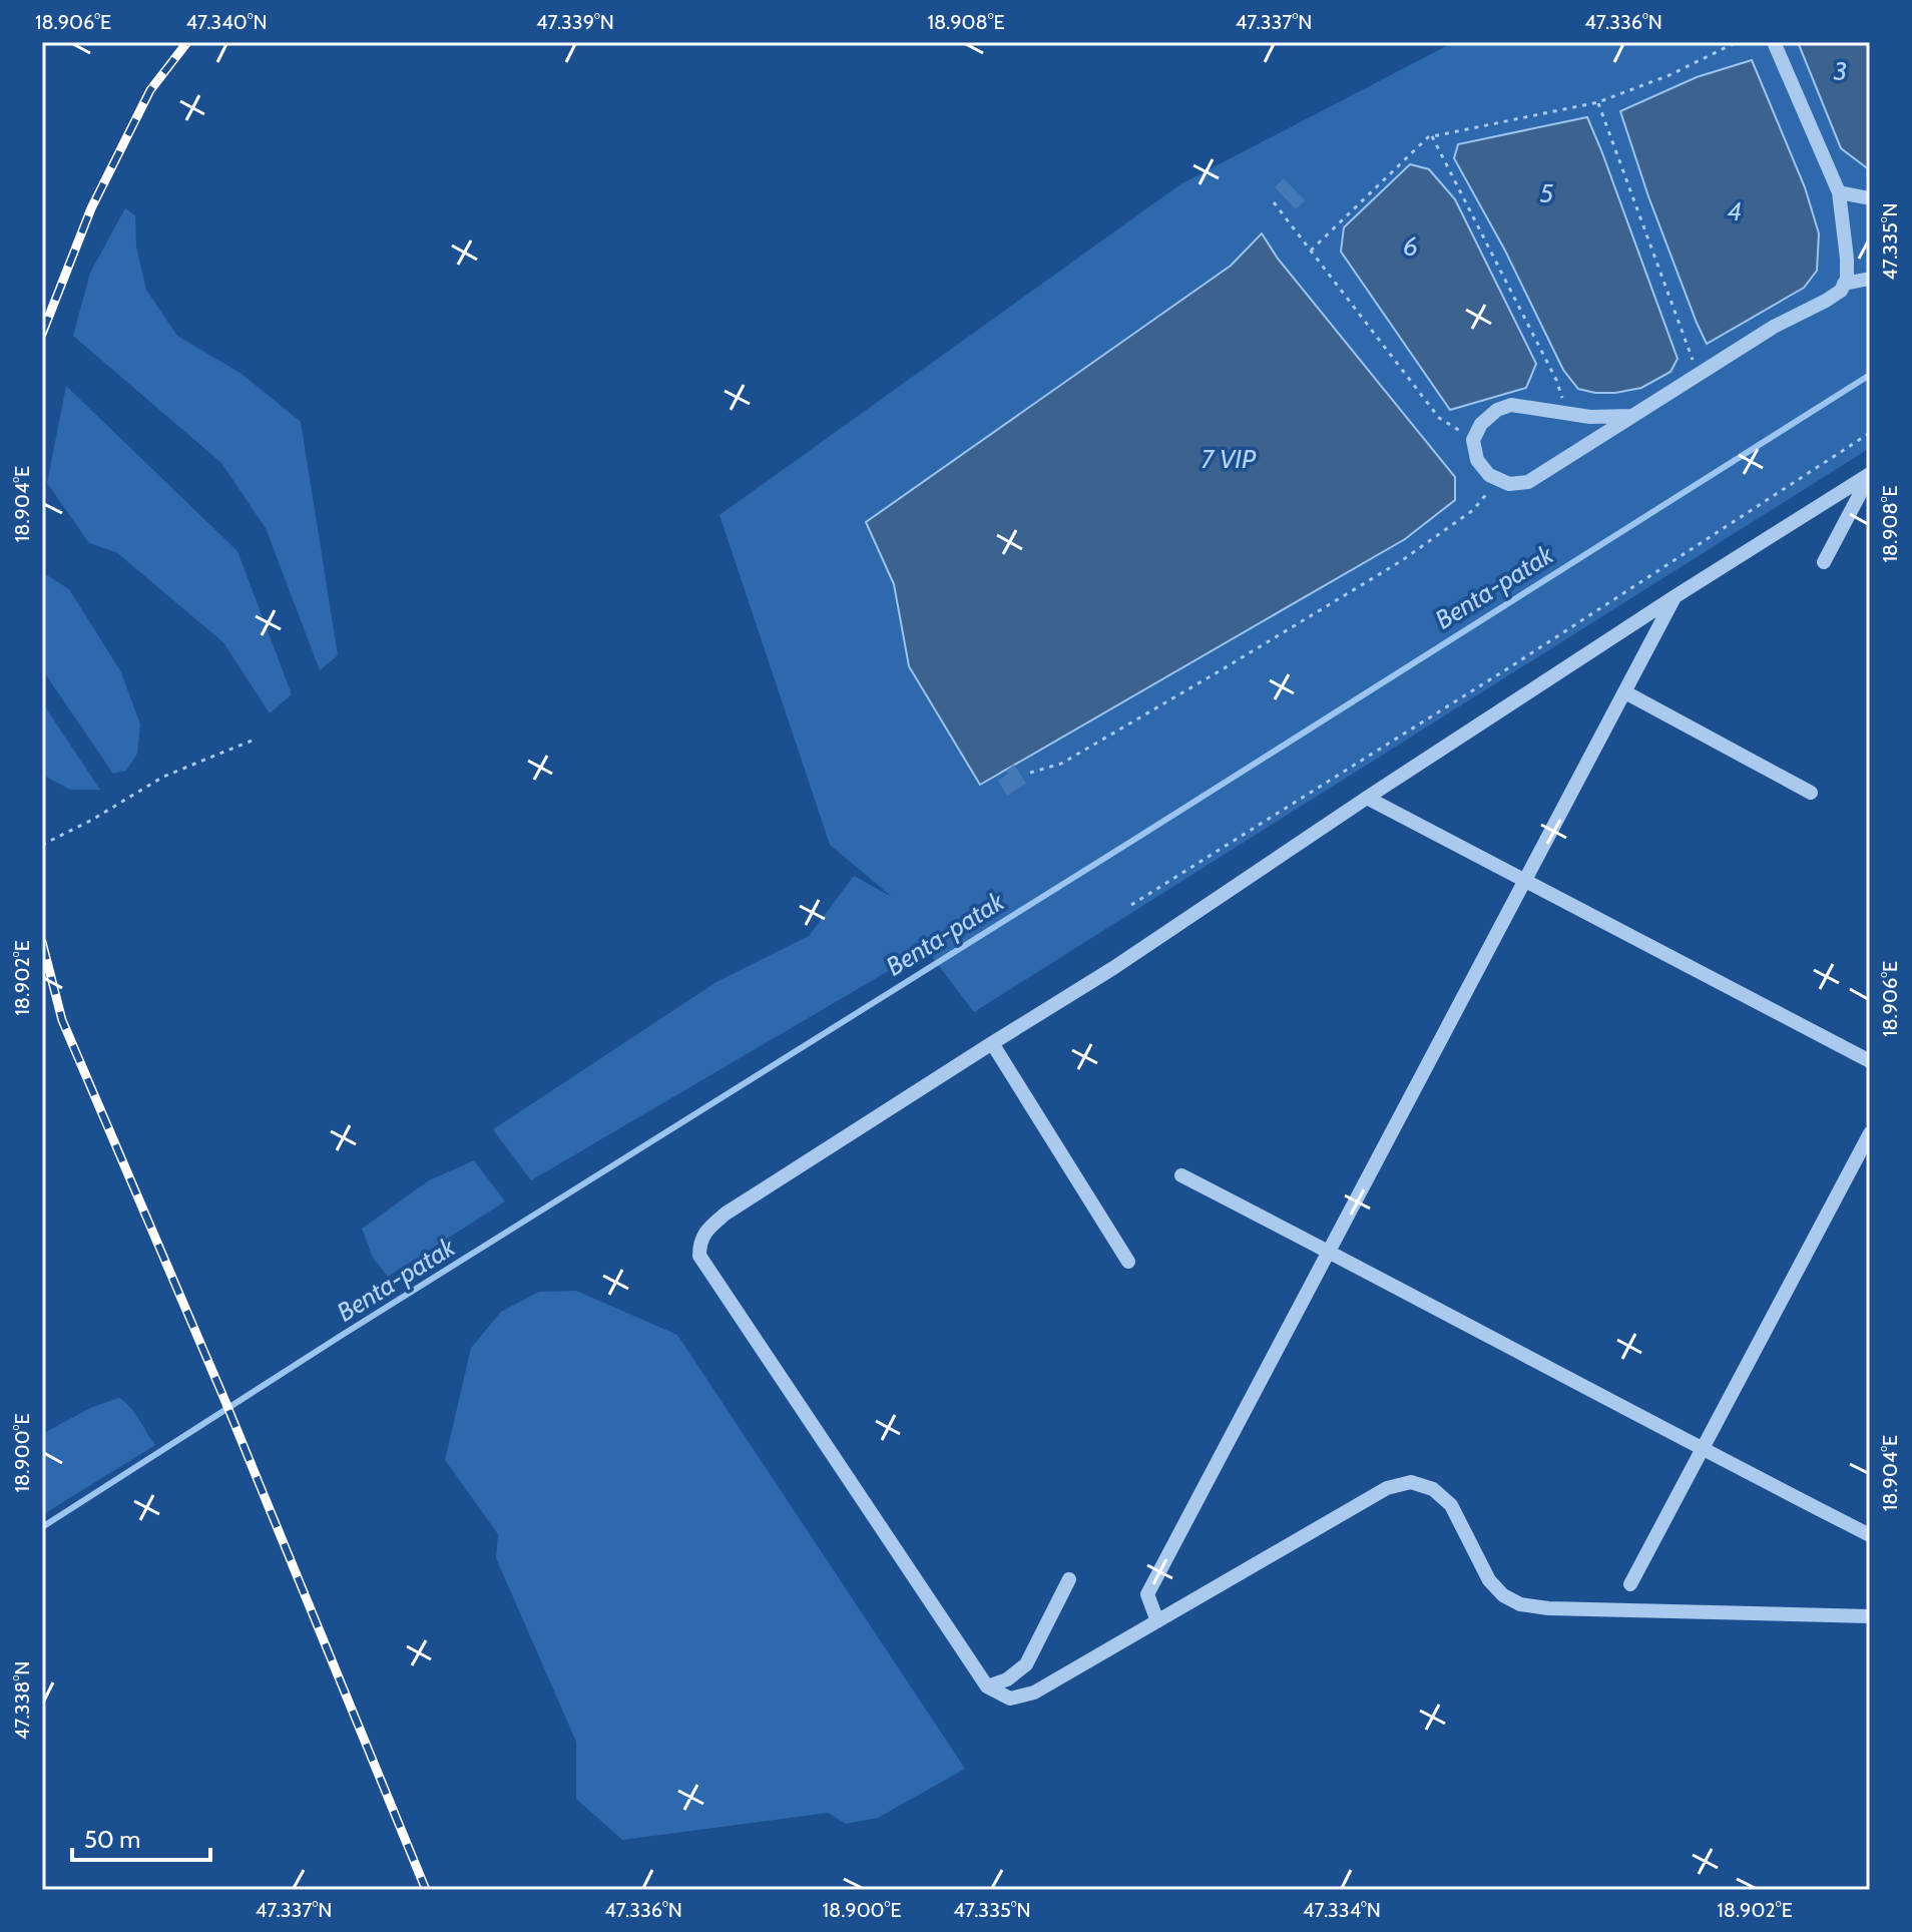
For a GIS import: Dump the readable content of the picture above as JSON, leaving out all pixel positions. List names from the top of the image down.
{
  "water": [
    "3",
    "5",
    "4",
    "6",
    "7 VIP",
    "Benta-patak"
  ],
  "scale_bar": "50 m",
  "coordinates": [
    "18.906°E",
    "47.340°N",
    "47.339°N",
    "18.908°E",
    "47.337°N",
    "47.336°N",
    "47.335°N",
    "18.904°E",
    "18.902°E",
    "18.900°E",
    "47.338°N",
    "47.334°N"
  ]
}
